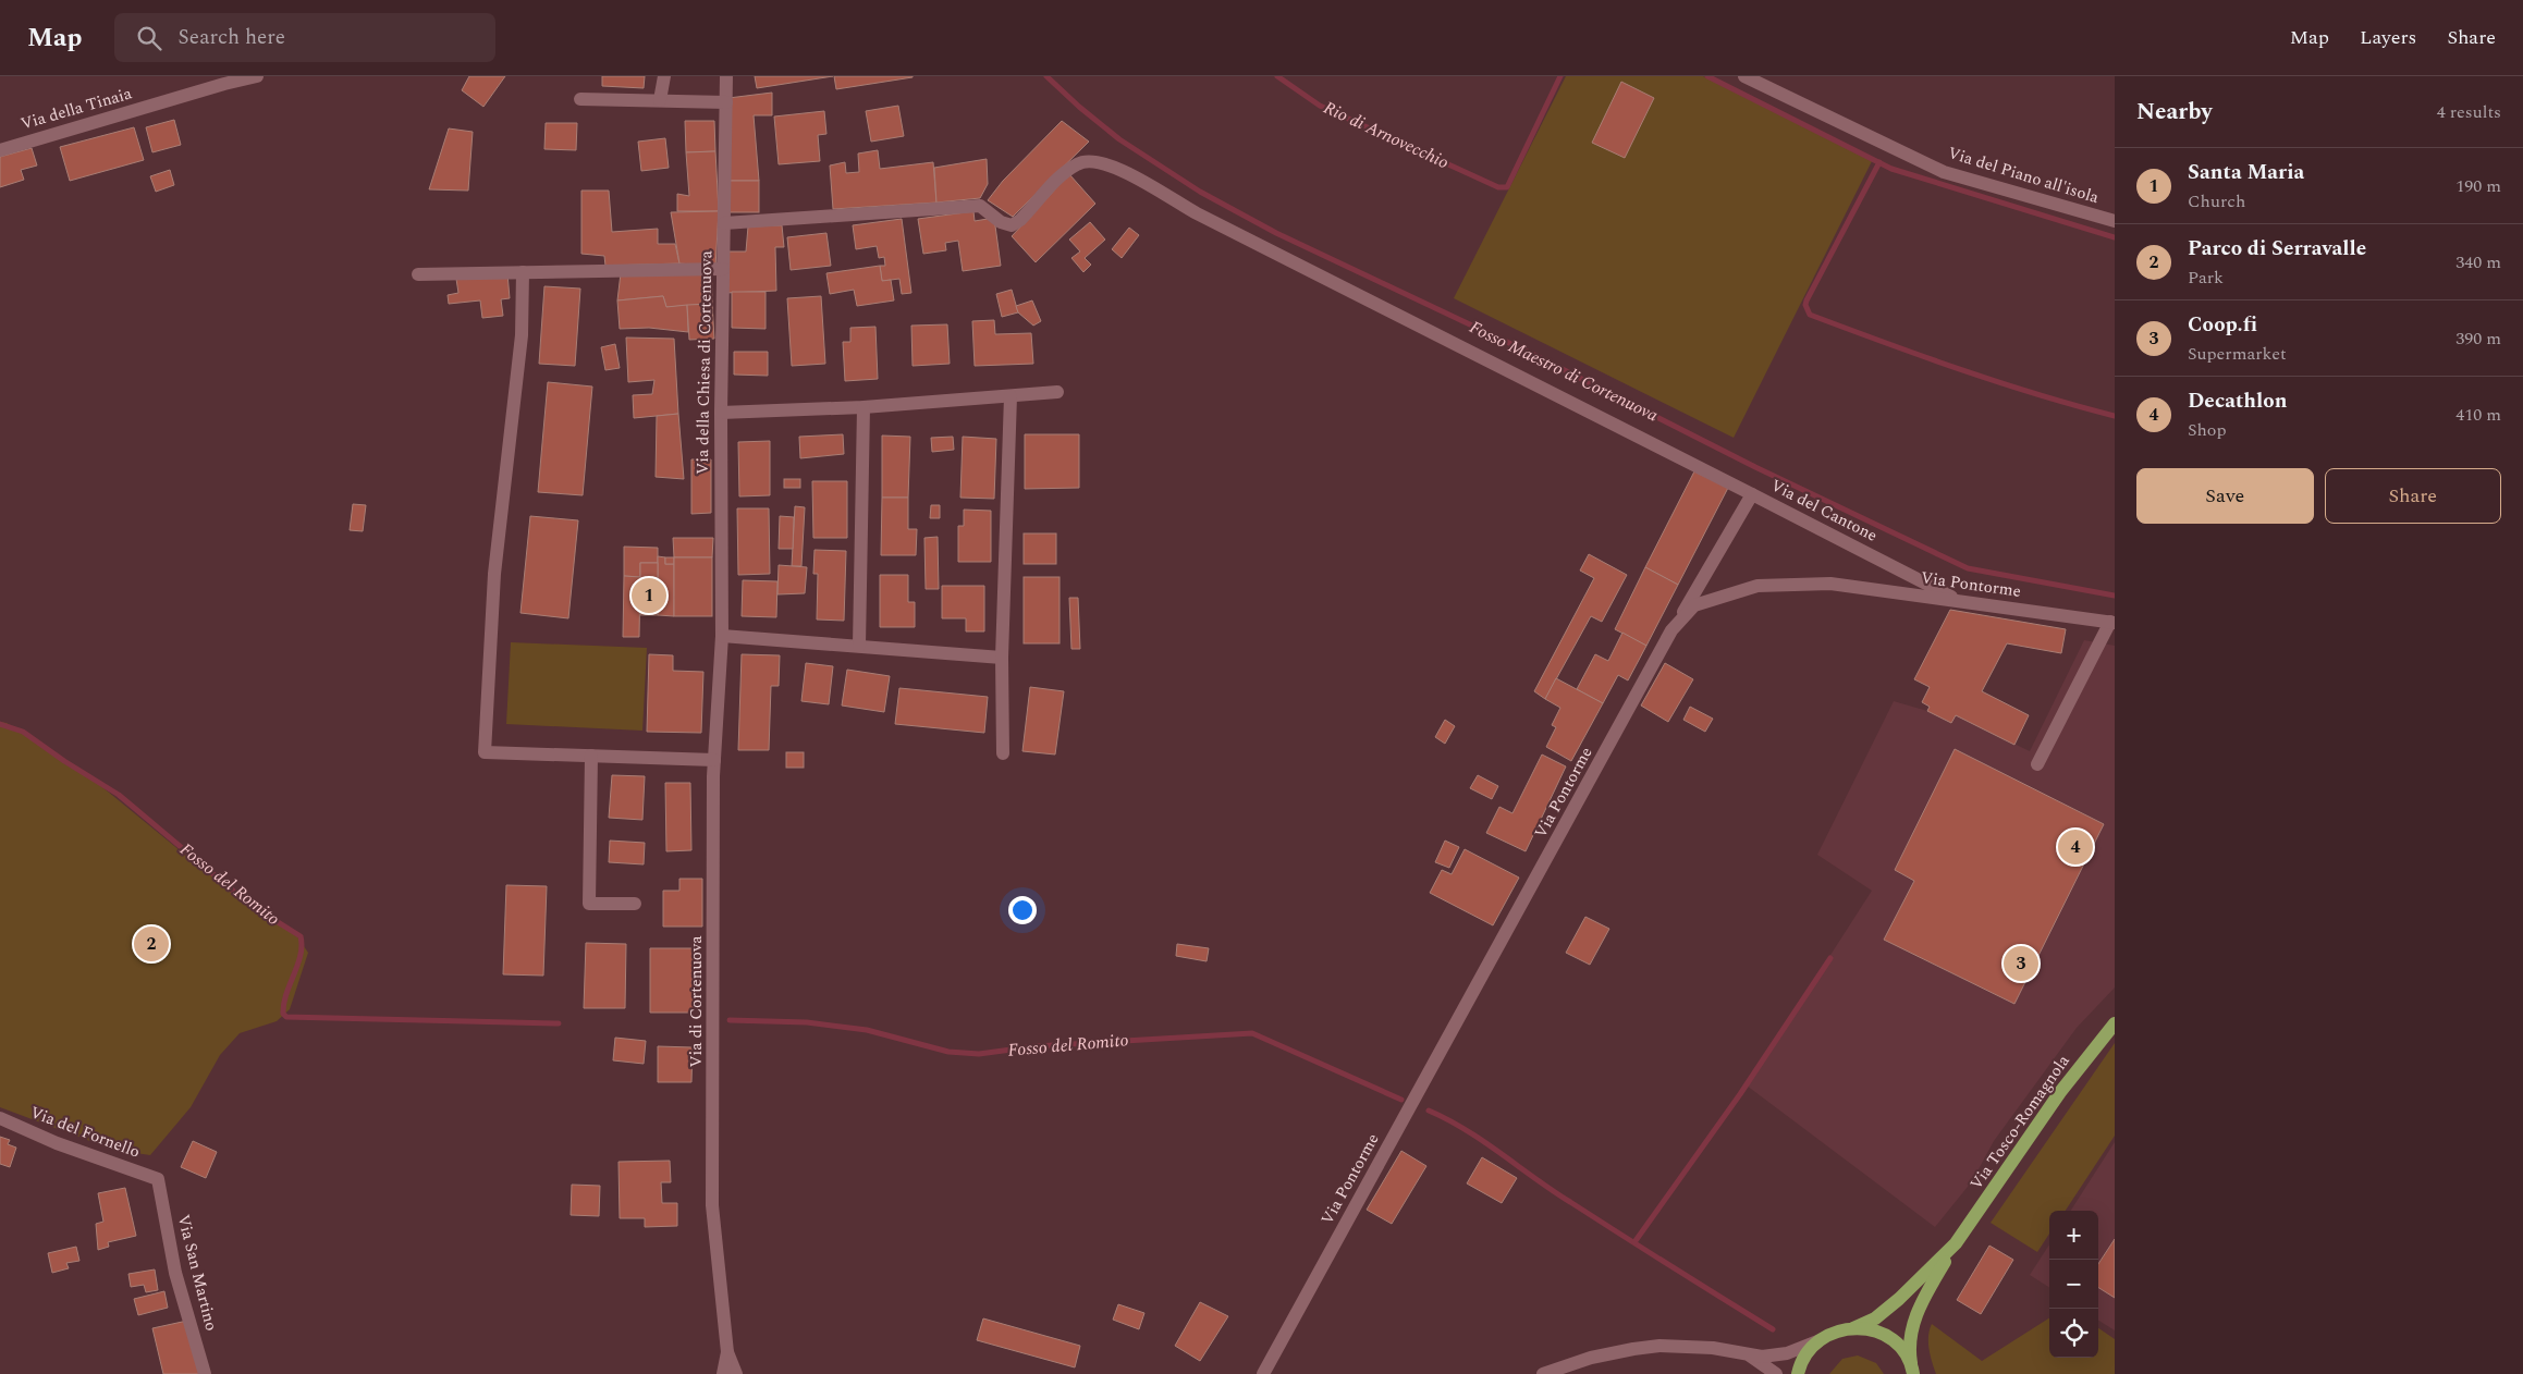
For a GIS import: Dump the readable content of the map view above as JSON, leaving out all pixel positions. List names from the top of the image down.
{
  "streets": {
    "main road": ["Via Tosco-Romagnola"],
    "street": [
      "Via della Tinaia",
      "Via del Piano all'isola",
      "Via della Chiesa di Cortenuova",
      "Via del Cantone",
      "Via Pontorme",
      "Via di Cortenuova",
      "Via del Fornello",
      "Via San Martino"
    ]
  },
  "crossings": [
    ["Via della Chiesa di Cortenuova", "Via di Cortenuova"],
    ["Via del Cantone", "Via Pontorme"],
    ["Via del Fornello", "Via San Martino"]
  ],
  "water": ["Rio di Arnovecchio", "Fosso Maestro di Cortenuova", "Fosso del Romito"],
  "page": {
    "header": "Map",
    "search": "Search here",
    "nav": ["Map", "Layers", "Share"],
    "heading": ["Nearby", "4 results"],
    "list": [
      {
        "mark": "1",
        "name": "Santa Maria",
        "note": "Church",
        "value": "190 m"
      },
      {
        "mark": "2",
        "name": "Parco di Serravalle",
        "note": "Park",
        "value": "340 m"
      },
      {
        "mark": "3",
        "name": "Coop.fi",
        "note": "Supermarket",
        "value": "390 m"
      },
      {
        "mark": "4",
        "name": "Decathlon",
        "note": "Shop",
        "value": "410 m"
      }
    ],
    "buttons": ["Save", "Share"],
    "pins": [
      "1",
      "4",
      "2",
      "3"
    ],
    "map_buttons": ["+", "−"]
  }
}
